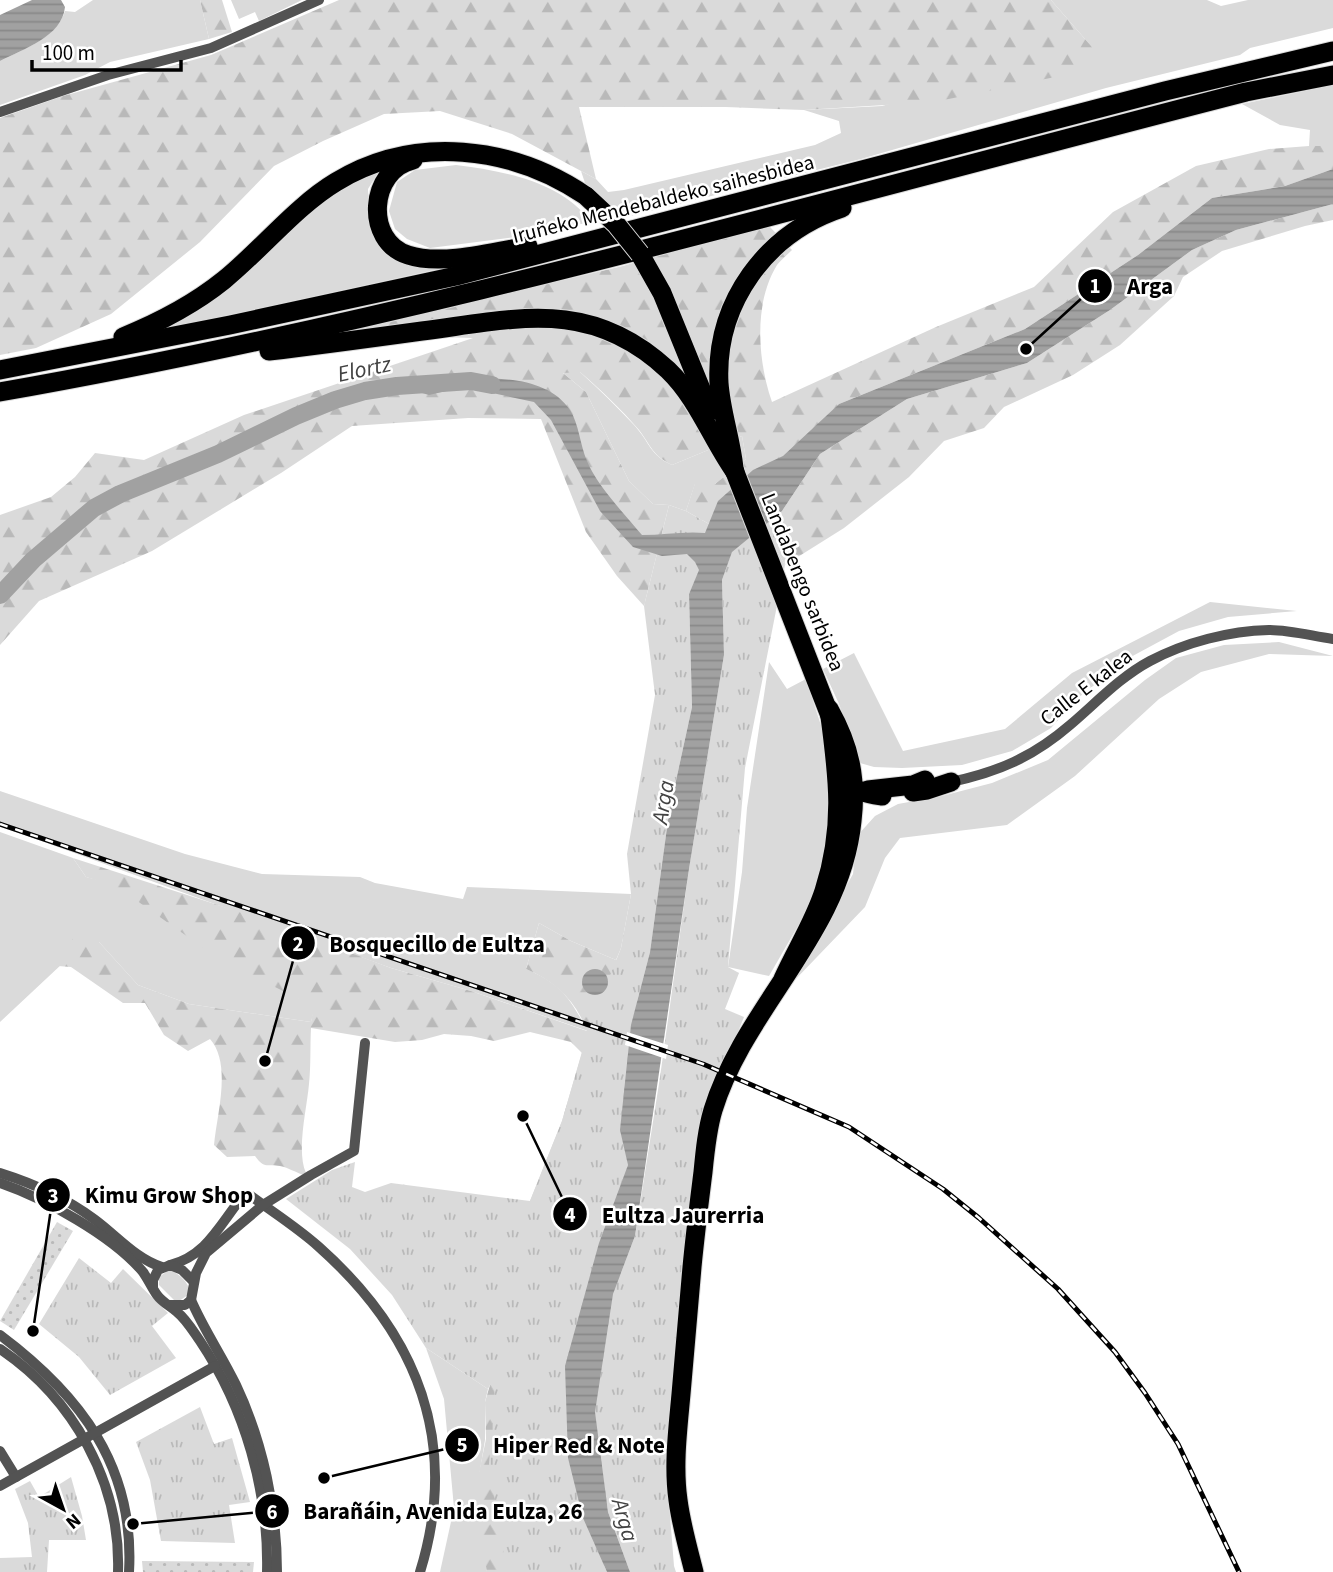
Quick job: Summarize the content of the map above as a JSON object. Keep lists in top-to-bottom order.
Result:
{
  "streets": {
    "highway": ["Iruñeko Mendebaldeko saihesbidea", "Landabengo sarbidea"],
    "street": ["Calle E kalea"]
  },
  "water": ["Elortz", "Arga"],
  "places": [
    "Arga",
    "Bosquecillo de Eultza",
    "Eultza Jaurerria",
    "Kimu Grow Shop",
    "Hiper Red & Note",
    "Barañáin, Avenida Eulza, 26"
  ],
  "scale_bar": "100 m",
  "north": "bottom right"
}
